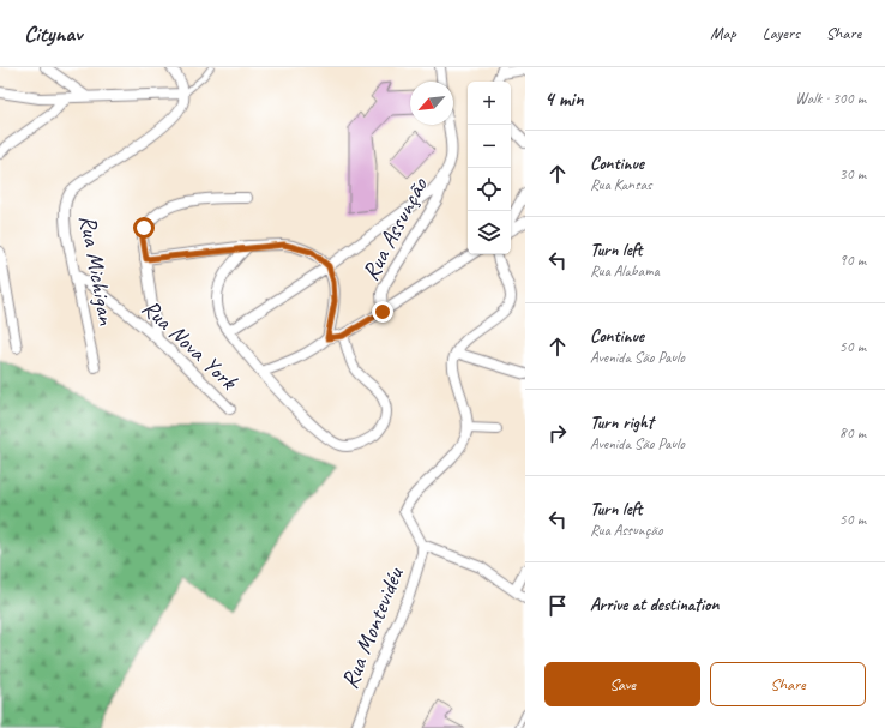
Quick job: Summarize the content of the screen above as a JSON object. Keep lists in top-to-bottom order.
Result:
{
  "streets": {
    "street": [
      "Rua Assunção",
      "Rua Michigan",
      "Rua Nova York",
      "Rua Montevidéu"
    ]
  },
  "crossings": [
    ["Rua Michigan", "Rua Nova York"]
  ],
  "north": "bottom left",
  "page": {
    "header": "Citynav",
    "nav": ["Map", "Layers", "Share"],
    "heading": ["4 min", "Walk · 300 m"],
    "map_buttons": ["+", "−"],
    "list": [
      ["Continue", "Rua Kansas", "30 m"],
      ["Turn left", "Rua Alabama", "90 m"],
      ["Continue", "Avenida São Paulo", "50 m"],
      ["Turn right", "Avenida São Paulo", "80 m"],
      ["Turn left", "Rua Assunção", "50 m"],
      "Arrive at destination"
    ],
    "buttons": ["Save", "Share"]
  }
}
